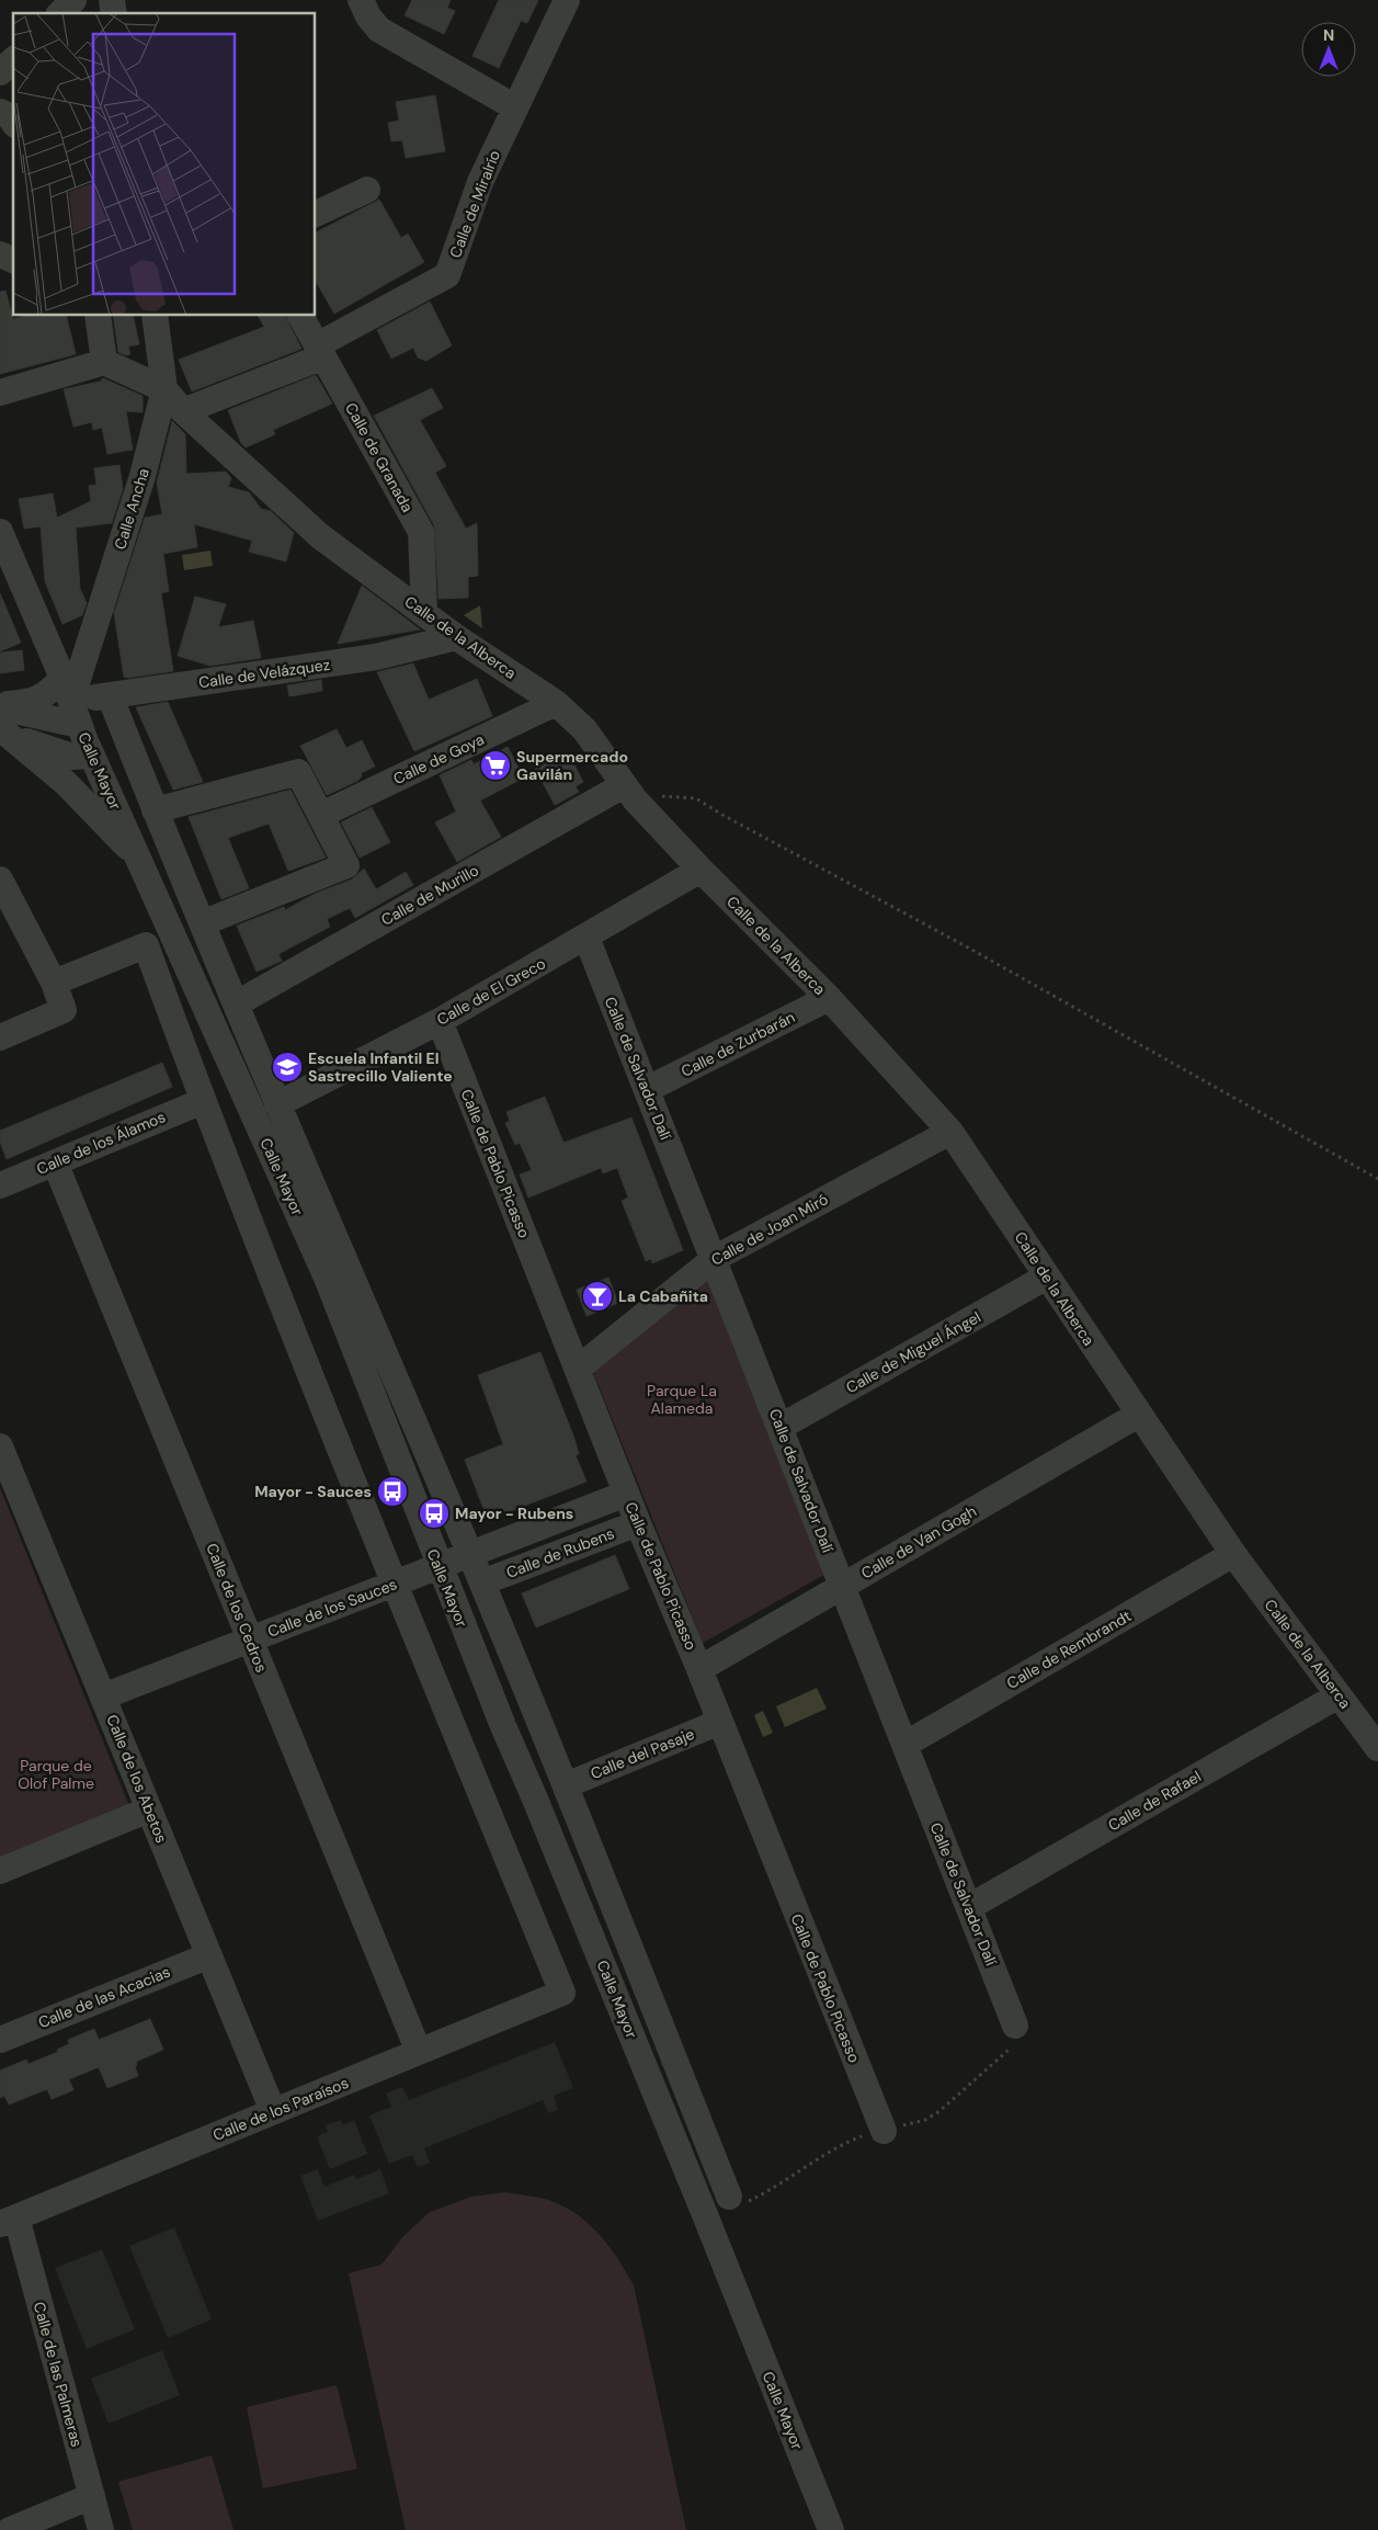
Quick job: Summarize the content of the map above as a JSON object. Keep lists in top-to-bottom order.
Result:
{
  "streets": {
    "street": [
      "Calle de Miralrío",
      "Calle de Granada",
      "Calle Ancha",
      "Calle de la Alberca",
      "Calle de Velázquez",
      "Calle de Goya",
      "Calle Mayor",
      "Calle de Murillo",
      "Calle de El Greco",
      "Calle de Zurbarán",
      "Calle de Salvador Dalí",
      "Calle de los Álamos",
      "Calle de Pablo Picasso",
      "Calle de Joan Miró",
      "Calle de Miguel Ángel",
      "Calle de Van Gogh",
      "Calle de Rubens",
      "Calle de los Cedros",
      "Calle de los Sauces",
      "Calle de Rembrandt",
      "Calle del Pasaje",
      "Calle de los Abetos",
      "Calle de Rafael",
      "Calle de las Acacias",
      "Calle de los Paraísos",
      "Calle de las Palmeras"
    ]
  },
  "crossings": [
    ["Calle de Miralrío", "Calle de Granada"],
    ["Calle de Miralrío", "Calle de la Alberca"],
    ["Calle de Granada", "Calle de la Alberca"],
    ["Calle Ancha", "Calle de la Alberca"],
    ["Calle Ancha", "Calle de Velázquez"],
    ["Calle Ancha", "Calle Mayor"],
    ["Calle de la Alberca", "Calle de Velázquez"],
    ["Calle de la Alberca", "Calle de Goya"],
    ["Calle de la Alberca", "Calle de Murillo"],
    ["Calle de la Alberca", "Calle de El Greco"],
    ["Calle de la Alberca", "Calle de Zurbarán"],
    ["Calle de la Alberca", "Calle de Joan Miró"],
    ["Calle de la Alberca", "Calle de Miguel Ángel"],
    ["Calle de la Alberca", "Calle de Van Gogh"],
    ["Calle de la Alberca", "Calle de Rembrandt"],
    ["Calle de la Alberca", "Calle de Rafael"],
    ["Calle de Velázquez", "Calle Mayor"],
    ["Calle Mayor", "Calle de Murillo"],
    ["Calle Mayor", "Calle de El Greco"],
    ["Calle Mayor", "Calle de Rubens"],
    ["Calle Mayor", "Calle de los Sauces"],
    ["Calle Mayor", "Calle del Pasaje"],
    ["Calle de El Greco", "Calle de Salvador Dalí"],
    ["Calle de El Greco", "Calle de Pablo Picasso"],
    ["Calle de Zurbarán", "Calle de Salvador Dalí"],
    ["Calle de Salvador Dalí", "Calle de Joan Miró"],
    ["Calle de Salvador Dalí", "Calle de Miguel Ángel"],
    ["Calle de Salvador Dalí", "Calle de Van Gogh"],
    ["Calle de Salvador Dalí", "Calle de Rembrandt"],
    ["Calle de Salvador Dalí", "Calle de Rafael"],
    ["Calle de los Álamos", "Calle de los Cedros"],
    ["Calle de Pablo Picasso", "Calle de Joan Miró"],
    ["Calle de Pablo Picasso", "Calle de Van Gogh"],
    ["Calle de Pablo Picasso", "Calle de Rubens"],
    ["Calle de Pablo Picasso", "Calle del Pasaje"],
    ["Calle de Rubens", "Calle de los Sauces"],
    ["Calle de los Cedros", "Calle de los Sauces"],
    ["Calle de los Cedros", "Calle de los Paraísos"],
    ["Calle de los Sauces", "Calle de los Abetos"],
    ["Calle de los Sauces", "Calle de los Paraísos"],
    ["Calle de los Abetos", "Calle de las Acacias"],
    ["Calle de los Abetos", "Calle de los Paraísos"],
    ["Calle de los Paraísos", "Calle de las Palmeras"]
  ],
  "parks": ["Parque La Alameda", "Parque de Olof Palme"],
  "places": {
    "supermarket": ["Supermercado Gavilán"],
    "school or university": ["Escuela Infantil El Sastrecillo Valiente"],
    "bar": ["La Cabañita"],
    "bus stop": ["Mayor - Sauces", "Mayor - Rubens"]
  },
  "north": "top"
}
